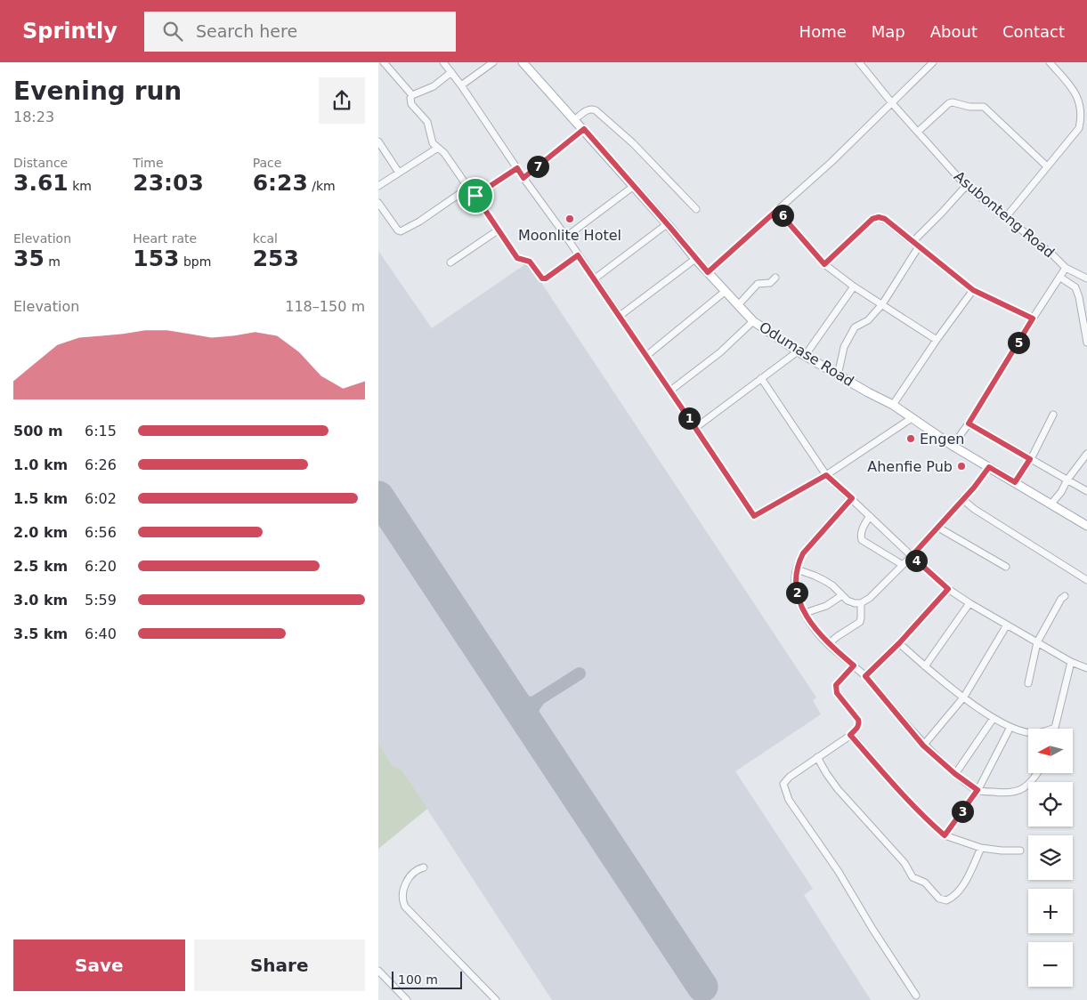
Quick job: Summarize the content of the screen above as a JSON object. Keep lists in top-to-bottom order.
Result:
{
  "streets": {
    "main road": ["Odumase Road"],
    "street": ["Asubonteng Road"]
  },
  "places": ["Moonlite Hotel", "Engen", "Ahenfie Pub"],
  "scale_bar": "100 m",
  "north": "left",
  "page": {
    "header": "Sprintly",
    "search": "Search here",
    "nav": [
      "Home",
      "Map",
      "About",
      "Contact"
    ],
    "heading": ["Evening run", "18:23"],
    "stats": [
      ["Distance", "3.61 km"],
      ["Time", "23:03"],
      ["Pace", "6:23 /km"],
      ["Elevation", "35 m"],
      ["Heart rate", "153 bpm"],
      ["kcal", "253"]
    ],
    "pins": [
      "7",
      "6",
      "5",
      "1",
      "4",
      "2",
      "3"
    ],
    "chart": ["Elevation", "118–150 m"],
    "list": [
      {
        "name": "500 m",
        "note": "6:15"
      },
      {
        "name": "1.0 km",
        "note": "6:26"
      },
      {
        "name": "1.5 km",
        "note": "6:02"
      },
      {
        "name": "2.0 km",
        "note": "6:56"
      },
      {
        "name": "2.5 km",
        "note": "6:20"
      },
      {
        "name": "3.0 km",
        "note": "5:59"
      },
      {
        "name": "3.5 km",
        "note": "6:40"
      }
    ],
    "map_buttons": ["+", "−"],
    "buttons": ["Save", "Share"],
    "scale": "100 m"
  }
}
